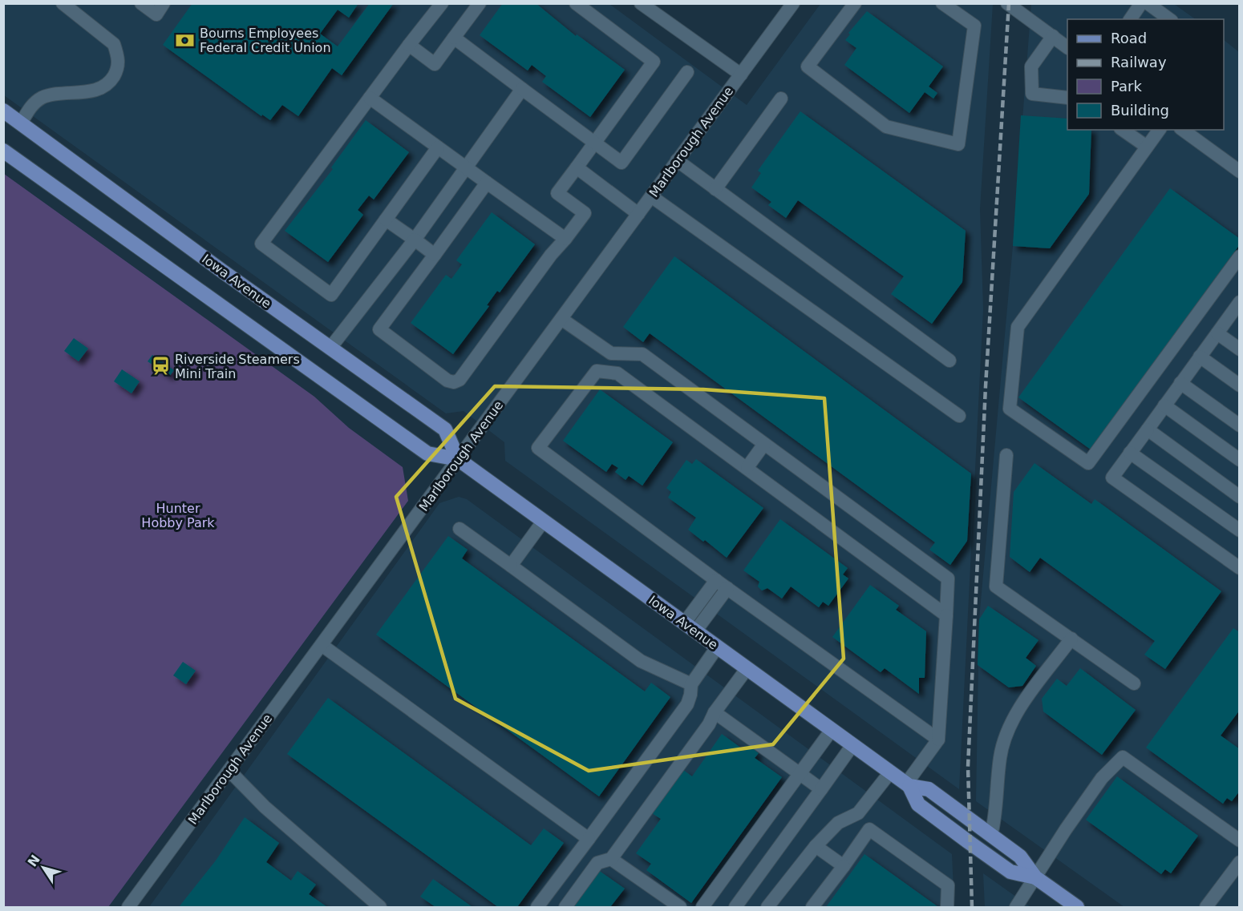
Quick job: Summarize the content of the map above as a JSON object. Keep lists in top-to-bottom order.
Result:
{
  "streets": {
    "main road": ["Iowa Avenue"],
    "street": ["Marlborough Avenue"]
  },
  "crossings": [
    ["Marlborough Avenue", "Iowa Avenue"]
  ],
  "parks": ["Hunter Hobby Park"],
  "places": {
    "bank": ["Bourns Employees Federal Credit Union"],
    "station": ["Riverside Steamers Mini Train"]
  },
  "legend": [
    "Road",
    "Railway",
    "Park",
    "Building"
  ],
  "north": "top left"
}
